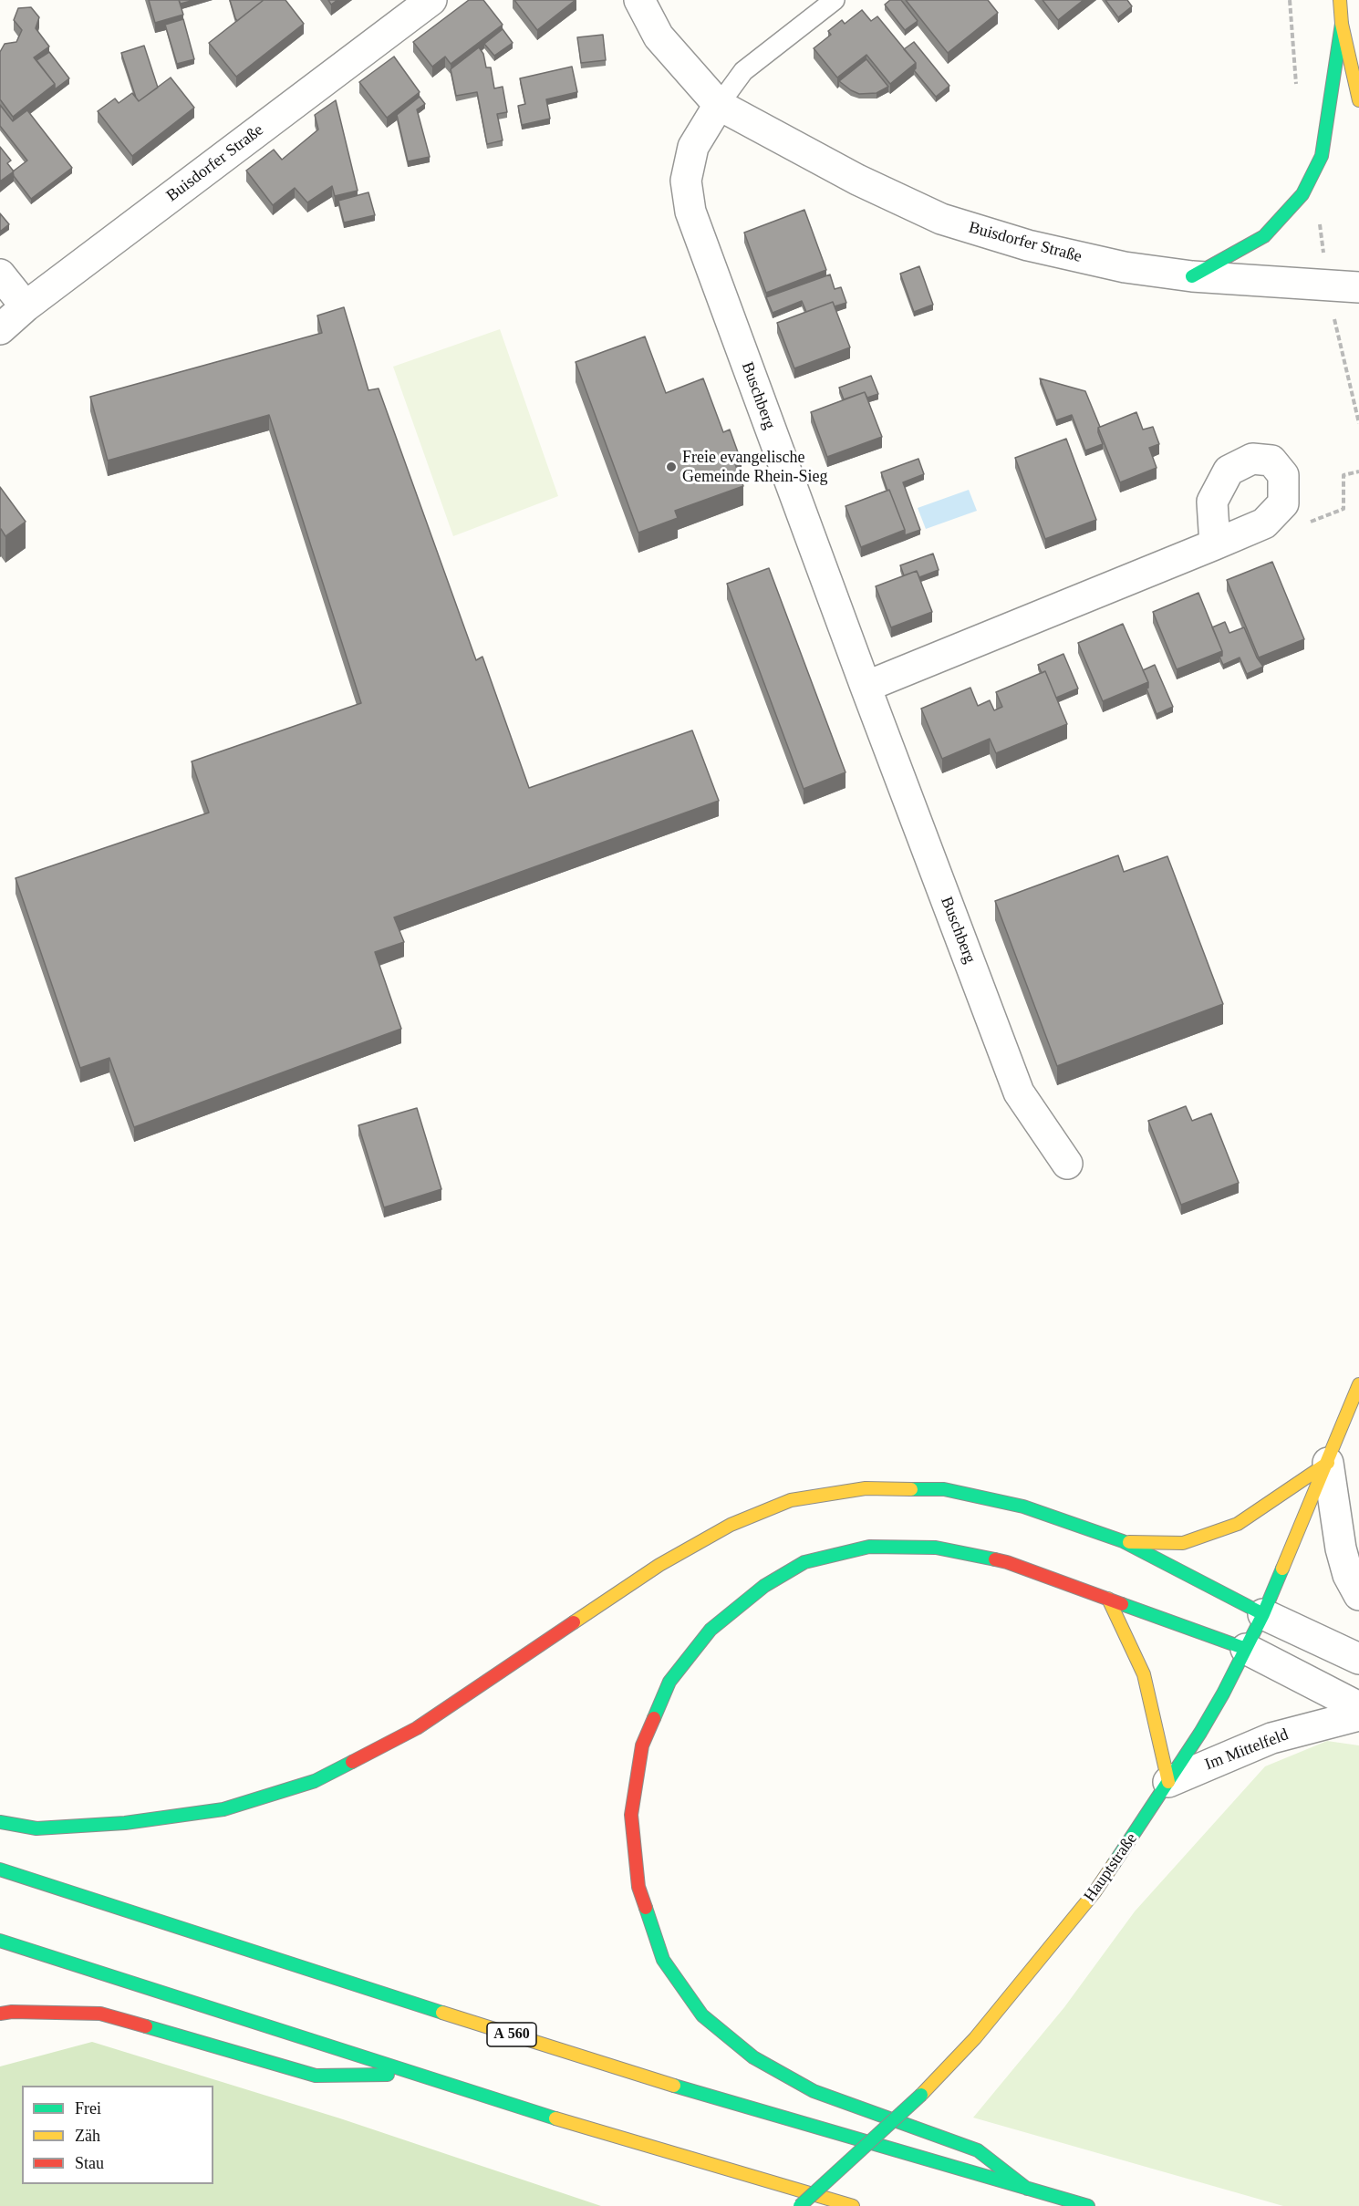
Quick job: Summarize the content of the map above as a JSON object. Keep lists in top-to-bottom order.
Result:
{
  "streets": {
    "main road": ["Hauptstraße", "A 560"],
    "street": ["Buisdorfer Straße", "Buschberg", "Im Mittelfeld"]
  },
  "crossings": [
    ["Buisdorfer Straße", "Buschberg"],
    ["Im Mittelfeld", "Hauptstraße"]
  ],
  "places": ["Freie evangelische Gemeinde Rhein-Sieg"],
  "legend": ["Frei", "Zäh", "Stau"]
}
